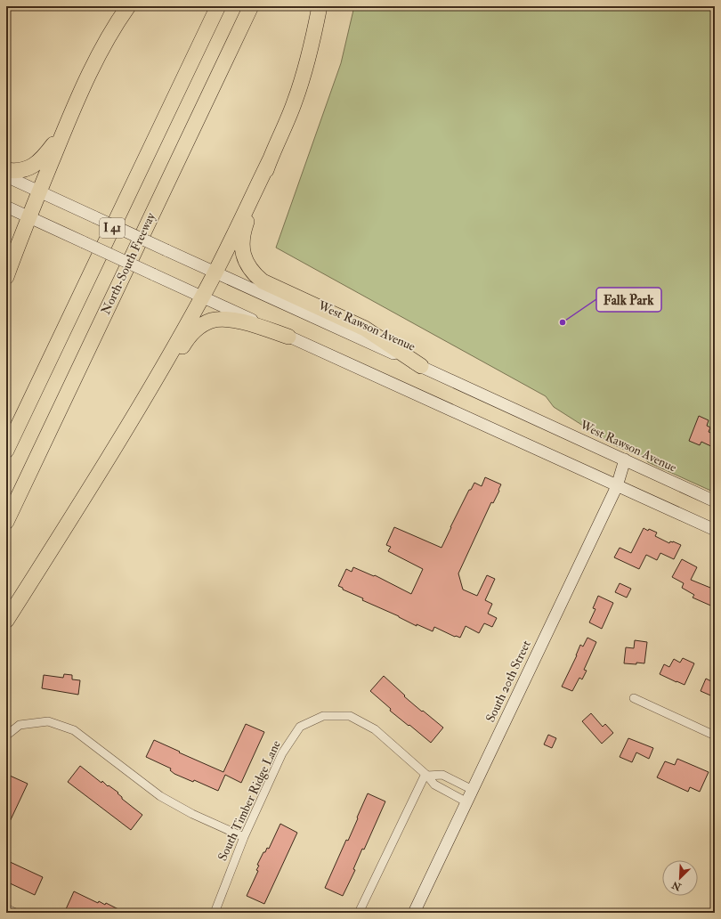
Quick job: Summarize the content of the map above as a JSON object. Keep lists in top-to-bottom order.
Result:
{
  "streets": {
    "highway": ["I 41", "North-South Freeway"],
    "main road": ["West Rawson Avenue", "South 20th Street"],
    "street": ["South Timber Ridge Lane"]
  },
  "crossings": [
    ["West Rawson Avenue", "South 20th Street"]
  ],
  "places": ["Falk Park"],
  "north": "bottom left"
}
